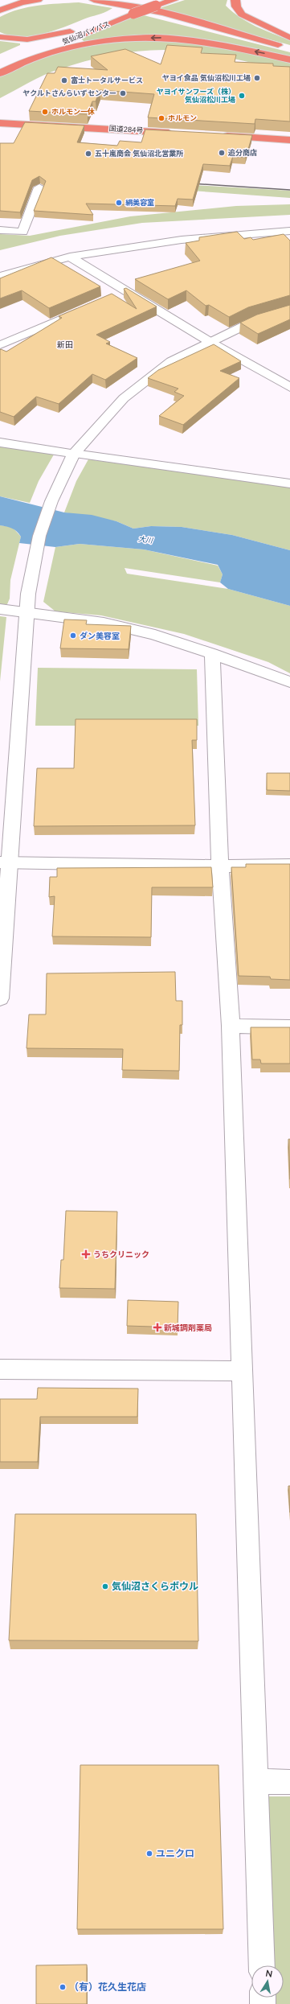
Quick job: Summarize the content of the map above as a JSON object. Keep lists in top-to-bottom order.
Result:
{
  "streets": {
    "highway": ["気仙沼バイパス", "国道284号"]
  },
  "districts": ["新田"],
  "water": ["大川"],
  "places": {
    "other": [
      "ヤヨイ食品 気仙沼松川工場",
      "富士トータルサービス",
      "ヤクルトさんらいずセンター",
      "ヤヨイサンフーズ（株） 気仙沼松川工場",
      "ホルモン一休",
      "ホルモン",
      "追分商店",
      "五十嵐商会 気仙沼北営業所",
      "絹美容室",
      "ダン美容室",
      "気仙沼さくらボウル",
      "ユニクロ",
      "（有）花久生花店"
    ],
    "health": ["うちクリニック", "新城調剤薬局"]
  },
  "north": "top"
}
